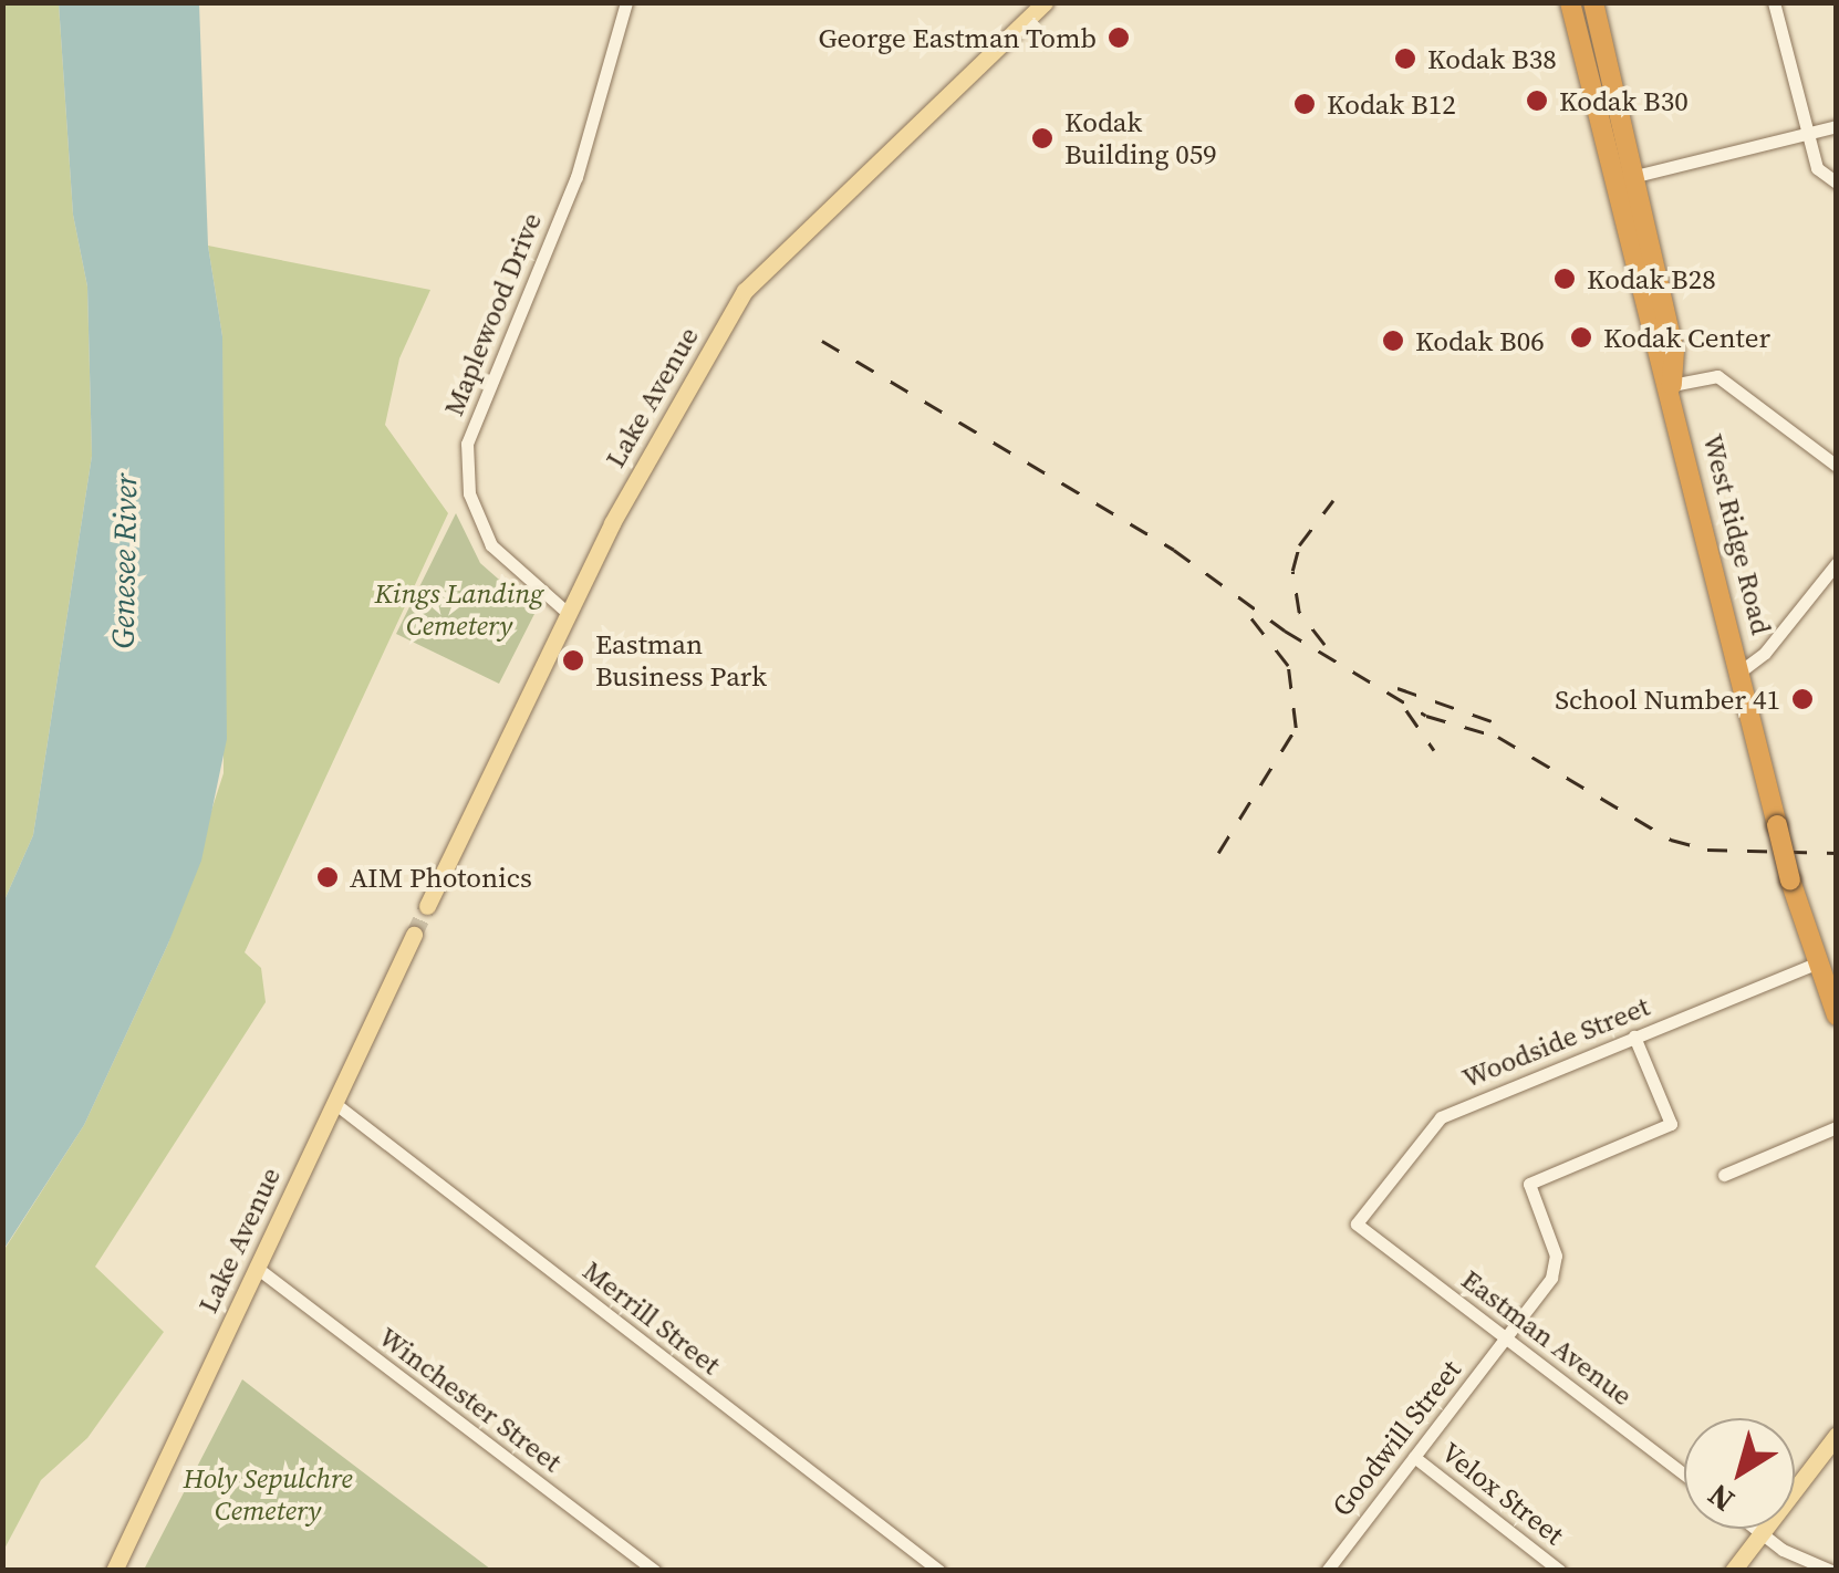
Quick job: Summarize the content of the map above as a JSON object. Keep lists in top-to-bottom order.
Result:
{
  "streets": {
    "highway": ["West Ridge Road"],
    "main road": ["Lake Avenue"],
    "street": [
      "Maplewood Drive",
      "Woodside Street",
      "Merrill Street",
      "Eastman Avenue",
      "Winchester Street",
      "Goodwill Street",
      "Velox Street"
    ]
  },
  "crossings": [
    ["Maplewood Drive", "Lake Avenue"],
    ["Lake Avenue", "Merrill Street"],
    ["Lake Avenue", "Winchester Street"],
    ["West Ridge Road", "Woodside Street"],
    ["Woodside Street", "Eastman Avenue"],
    ["Woodside Street", "Goodwill Street"],
    ["Eastman Avenue", "Goodwill Street"],
    ["Goodwill Street", "Velox Street"]
  ],
  "water": ["Genesee River"],
  "parks": ["Kings Landing Cemetery", "Holy Sepulchre Cemetery"],
  "places": [
    "George Eastman Tomb",
    "Kodak B38",
    "Kodak B30",
    "Kodak B12",
    "Kodak Building 059",
    "Kodak B28",
    "Kodak Center",
    "Kodak B06",
    "Eastman Business Park",
    "School Number 41",
    "AIM Photonics"
  ],
  "north": "bottom left"
}
